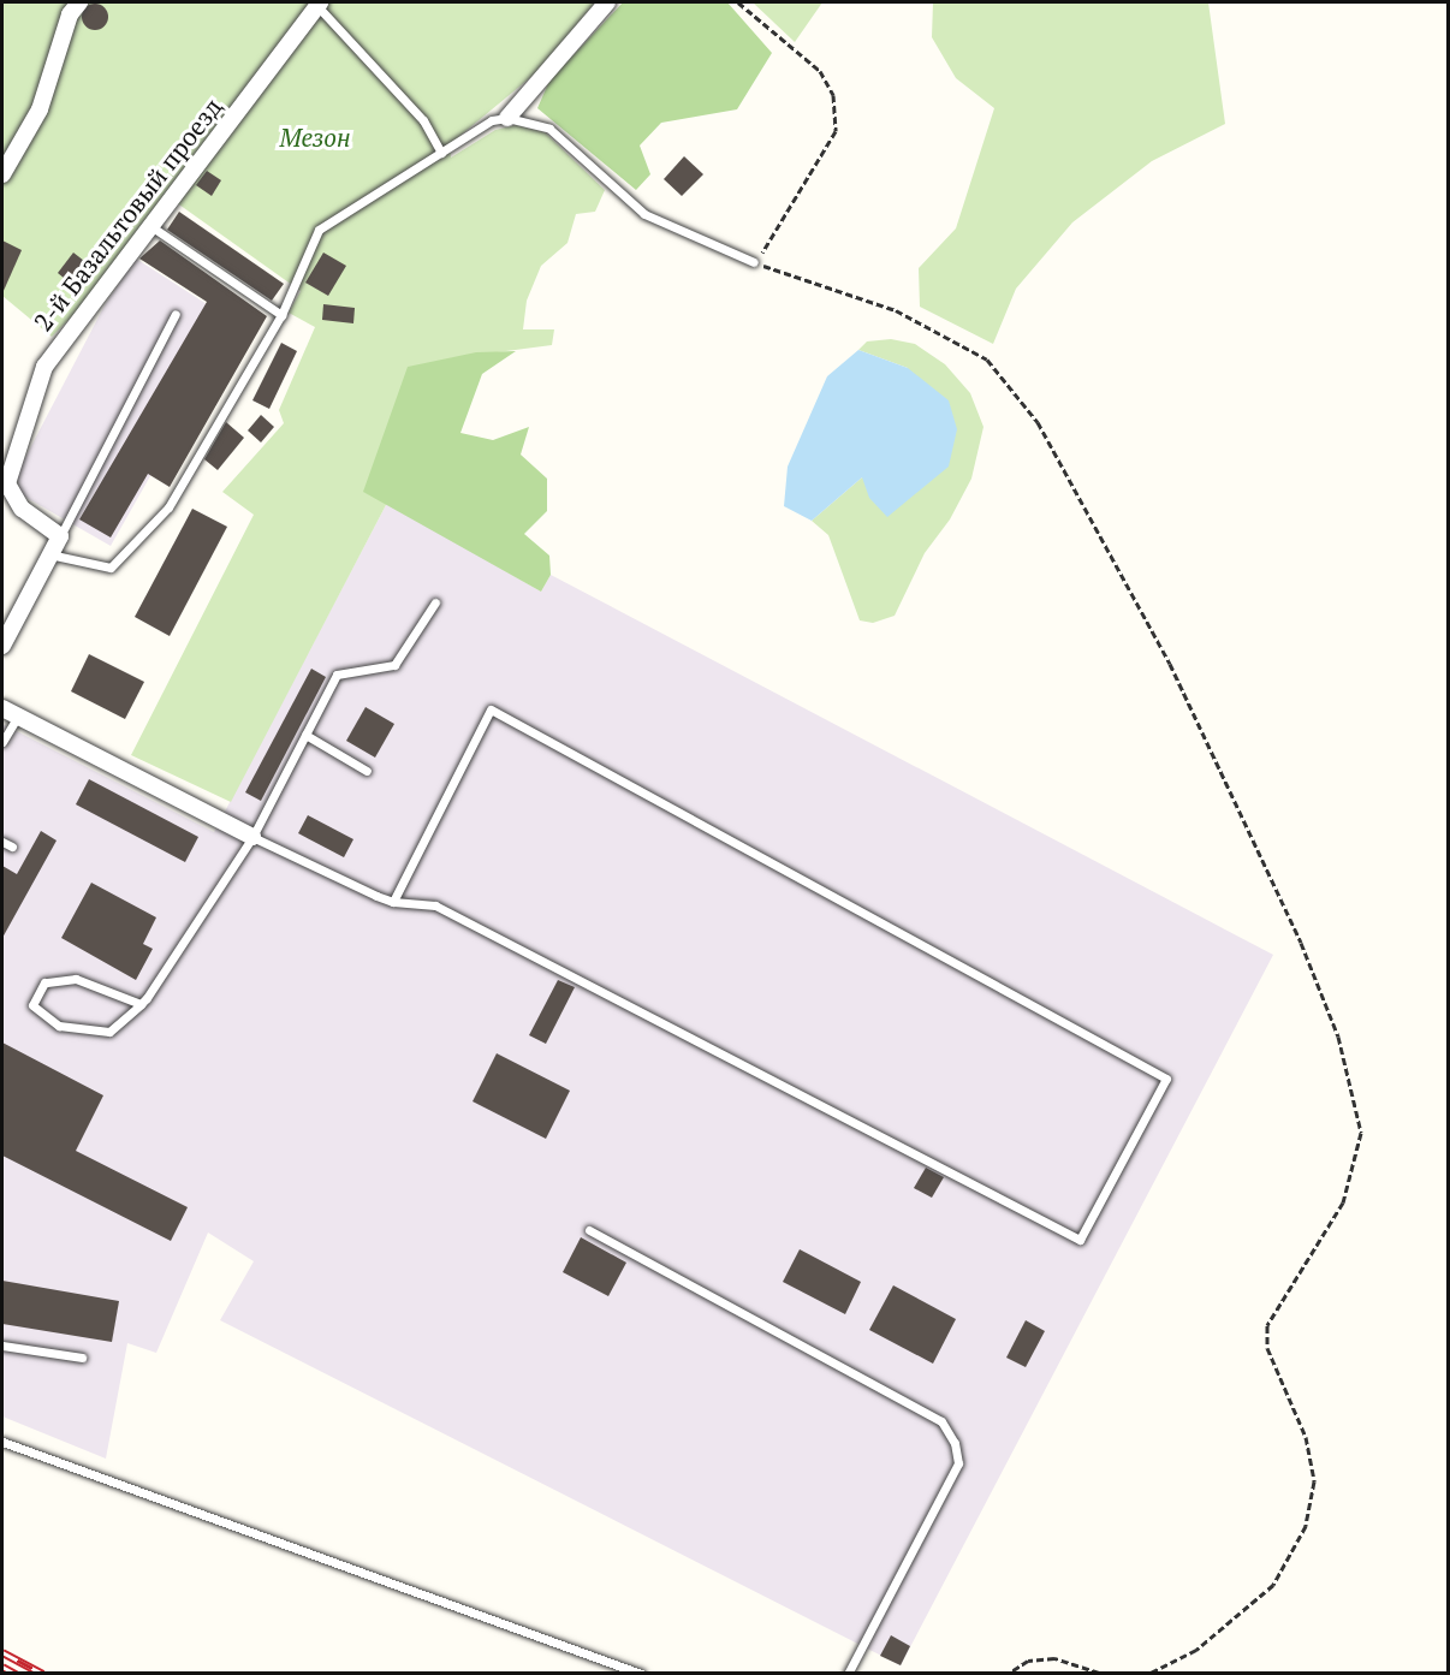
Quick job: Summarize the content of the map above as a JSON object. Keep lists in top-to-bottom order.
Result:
{
  "streets": {
    "street": ["2-й Базальтовый проезд"]
  },
  "parks": ["Мезон"]
}
